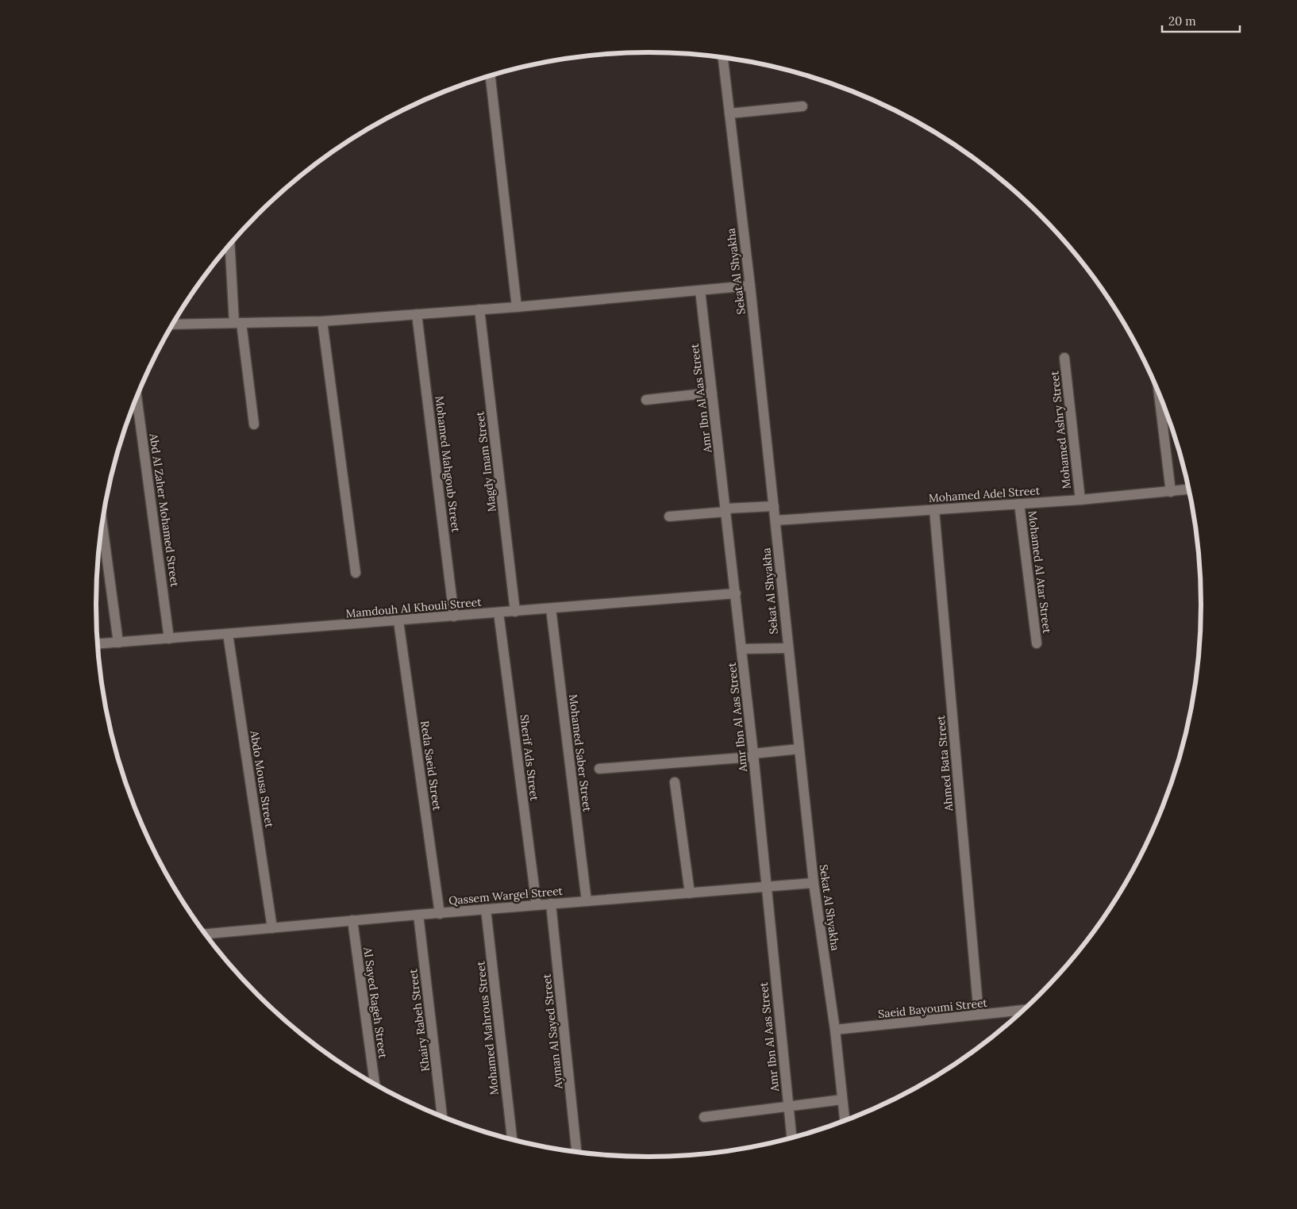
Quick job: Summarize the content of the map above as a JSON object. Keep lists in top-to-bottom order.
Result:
{
  "streets": {
    "street": [
      "Sekat Al Shyakha",
      "Amr Ibn Al Aas Street",
      "Mohamed Ashry Street",
      "Magdy Imam Street",
      "Mohamed Mahgoub Street",
      "Mohamed Adel Street",
      "Abd Al Zaher Mohamed Street",
      "Mohamed Al Atar Street",
      "Mamdouh Al Khouli Street",
      "Mohamed Saber Street",
      "Sherif Ads Street",
      "Ahmed Bata Street",
      "Reda Saeid Street",
      "Abdo Mousa Street",
      "Qassem Wargel Street",
      "Al Sayed Rageh Street",
      "Saeid Bayoumi Street",
      "Khairy Rabeh Street",
      "Mohamed Mahrous Street",
      "Ayman Al Sayed Street"
    ]
  },
  "crossings": [
    ["Sekat Al Shyakha", "Mohamed Adel Street"],
    ["Sekat Al Shyakha", "Qassem Wargel Street"],
    ["Sekat Al Shyakha", "Saeid Bayoumi Street"],
    ["Amr Ibn Al Aas Street", "Mamdouh Al Khouli Street"],
    ["Amr Ibn Al Aas Street", "Qassem Wargel Street"],
    ["Mohamed Ashry Street", "Mohamed Adel Street"],
    ["Magdy Imam Street", "Mamdouh Al Khouli Street"],
    ["Mohamed Mahgoub Street", "Mamdouh Al Khouli Street"],
    ["Mohamed Adel Street", "Mohamed Al Atar Street"],
    ["Mohamed Adel Street", "Ahmed Bata Street"],
    ["Abd Al Zaher Mohamed Street", "Mamdouh Al Khouli Street"],
    ["Mamdouh Al Khouli Street", "Mohamed Saber Street"],
    ["Mamdouh Al Khouli Street", "Sherif Ads Street"],
    ["Mamdouh Al Khouli Street", "Reda Saeid Street"],
    ["Mamdouh Al Khouli Street", "Abdo Mousa Street"],
    ["Mohamed Saber Street", "Qassem Wargel Street"],
    ["Sherif Ads Street", "Qassem Wargel Street"],
    ["Ahmed Bata Street", "Saeid Bayoumi Street"],
    ["Reda Saeid Street", "Qassem Wargel Street"],
    ["Abdo Mousa Street", "Qassem Wargel Street"],
    ["Qassem Wargel Street", "Al Sayed Rageh Street"],
    ["Qassem Wargel Street", "Khairy Rabeh Street"],
    ["Qassem Wargel Street", "Mohamed Mahrous Street"],
    ["Qassem Wargel Street", "Ayman Al Sayed Street"]
  ],
  "scale_bar": "20 m"
}
